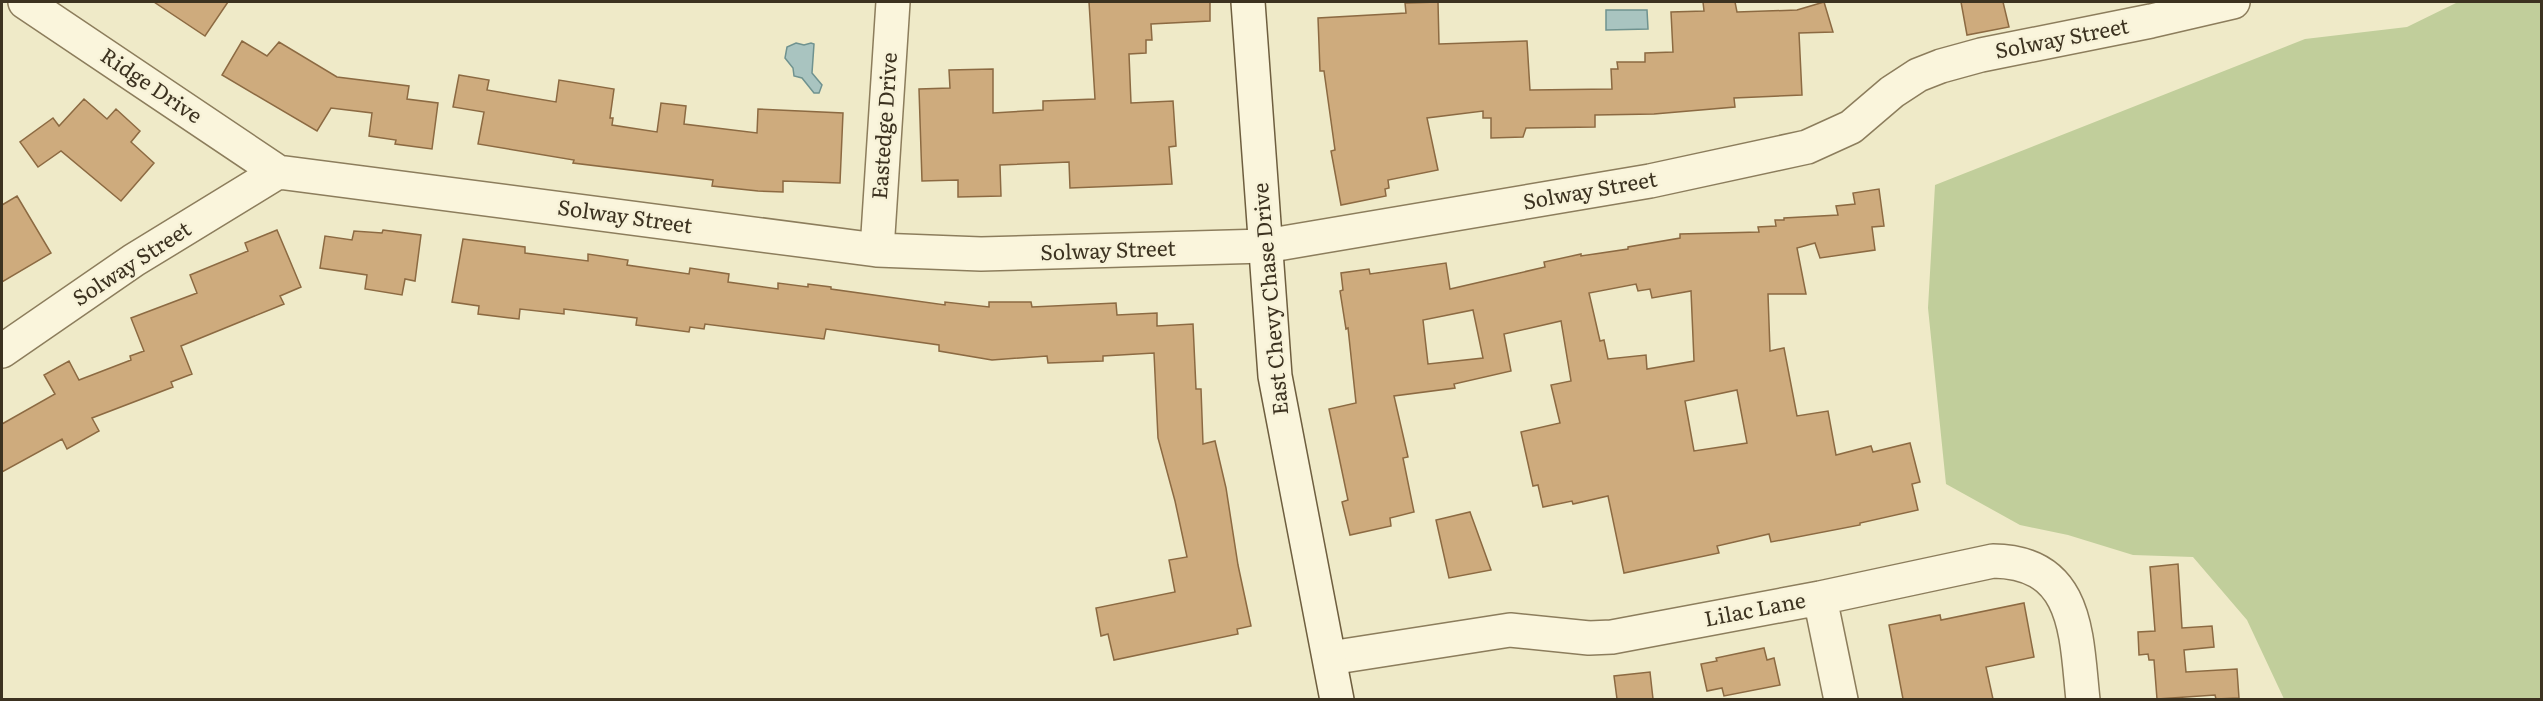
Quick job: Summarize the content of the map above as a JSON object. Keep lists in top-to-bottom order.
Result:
{
  "streets": {
    "street": [
      "Solway Street",
      "Ridge Drive",
      "Eastedge Drive",
      "East Chevy Chase Drive",
      "Lilac Lane"
    ]
  },
  "crossings": [
    ["Solway Street", "Ridge Drive"],
    ["Solway Street", "Eastedge Drive"],
    ["Solway Street", "East Chevy Chase Drive"],
    ["East Chevy Chase Drive", "Lilac Lane"]
  ]
}
